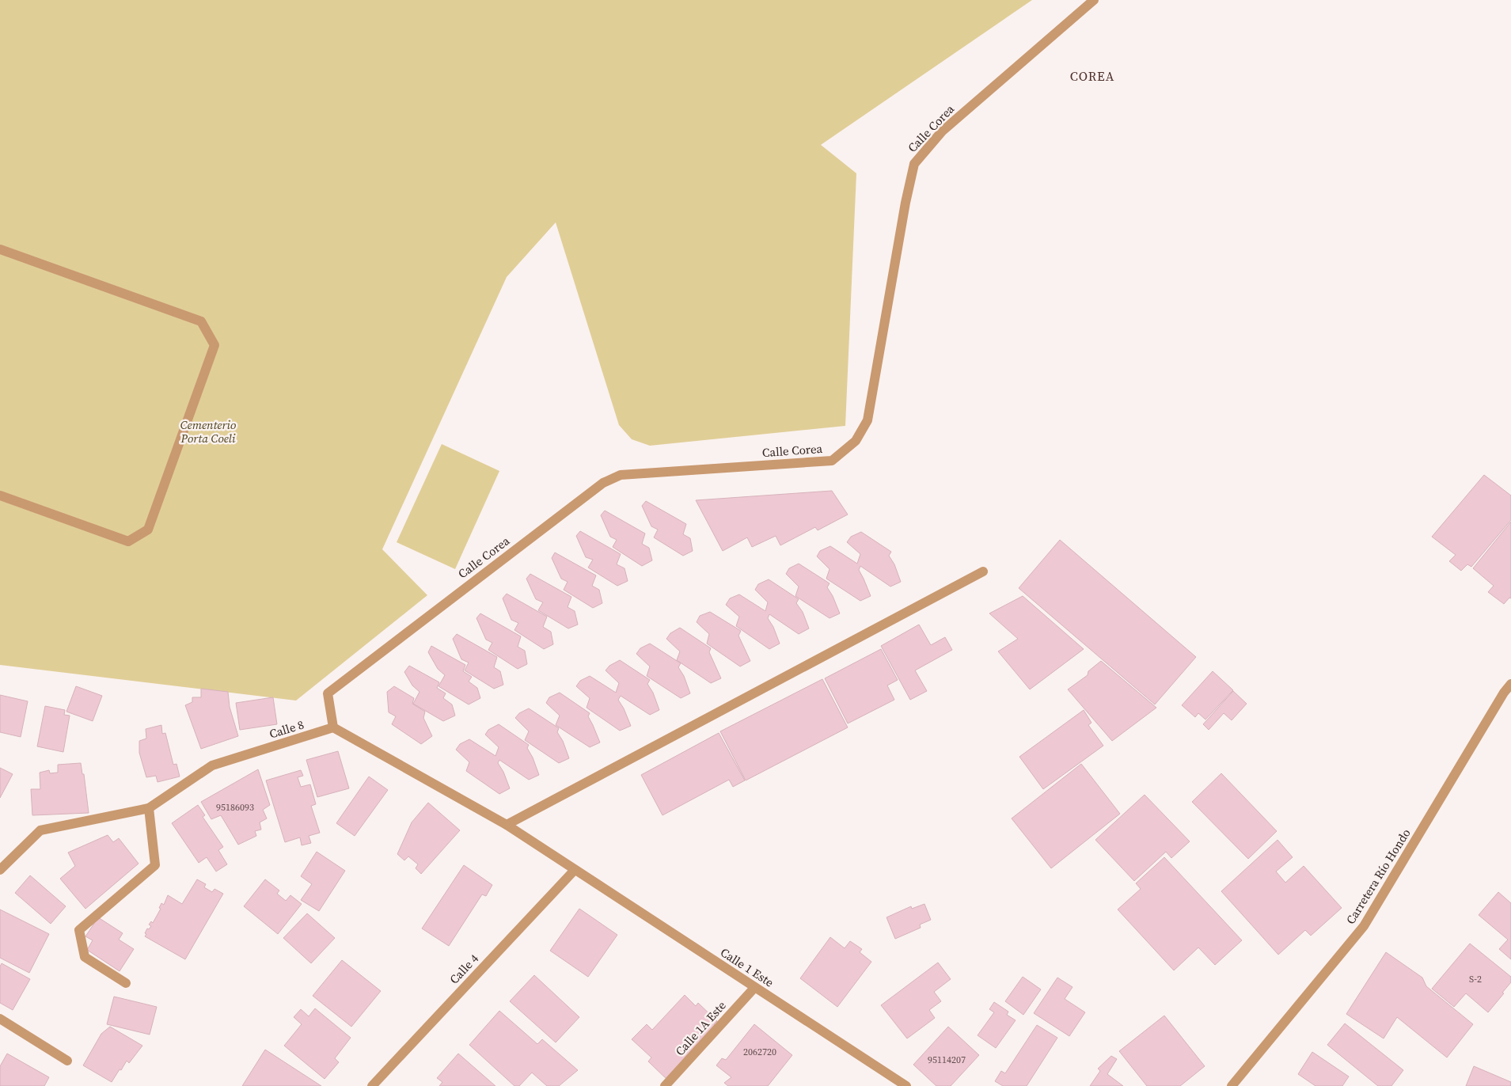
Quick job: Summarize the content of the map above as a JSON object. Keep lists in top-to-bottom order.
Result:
{
  "streets": {
    "street": [
      "Calle Corea",
      "Calle 8",
      "Carretera Río Hondo",
      "Calle 1 Este",
      "Calle 4",
      "Calle 1A Este"
    ]
  },
  "crossings": [
    ["Calle Corea", "Calle 8"],
    ["Calle 1 Este", "Calle 4"],
    ["Calle 1 Este", "Calle 1A Este"]
  ],
  "districts": ["COREA"],
  "parks": ["Cementerio Porta Coeli"],
  "house_numbers": [
    "95186093",
    "S-2",
    "2062720",
    "95114207"
  ]
}
